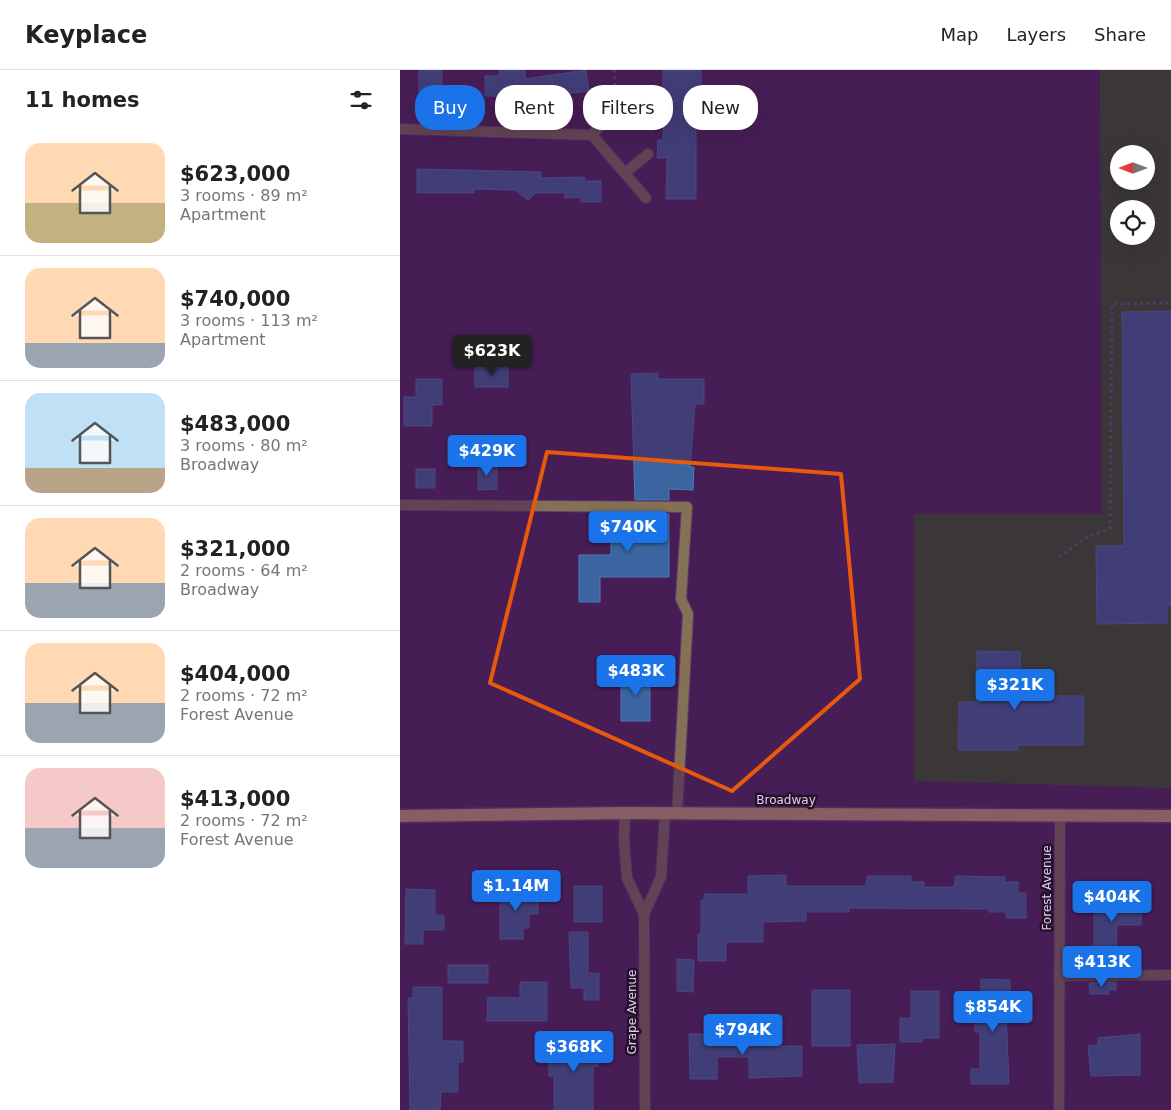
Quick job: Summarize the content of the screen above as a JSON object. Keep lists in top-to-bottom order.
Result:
{
  "streets": {
    "main road": ["Broadway"],
    "street": ["Forest Avenue", "Grape Avenue"]
  },
  "crossings": [
    ["Broadway", "Forest Avenue"],
    ["Broadway", "Grape Avenue"]
  ],
  "north": "left",
  "page": {
    "header": "Keyplace",
    "nav": ["Map", "Layers", "Share"],
    "heading": "11 homes",
    "chip": [
      "Buy",
      "Rent",
      "Filters",
      "New"
    ],
    "list": [
      {
        "name": "$623,000",
        "note": "3 rooms · 89 m² · Apartment"
      },
      {
        "name": "$740,000",
        "note": "3 rooms · 113 m² · Apartment"
      },
      {
        "name": "$483,000",
        "note": "3 rooms · 80 m² · Broadway"
      },
      {
        "name": "$321,000",
        "note": "2 rooms · 64 m² · Broadway"
      },
      {
        "name": "$404,000",
        "note": "2 rooms · 72 m² · Forest Avenue"
      },
      {
        "name": "$413,000",
        "note": "2 rooms · 72 m² · Forest Avenue"
      }
    ],
    "price": [
      "$623K",
      "$429K",
      "$740K",
      "$483K",
      "$321K",
      "$1.14M",
      "$404K",
      "$413K",
      "$854K",
      "$794K",
      "$368K"
    ]
  }
}
